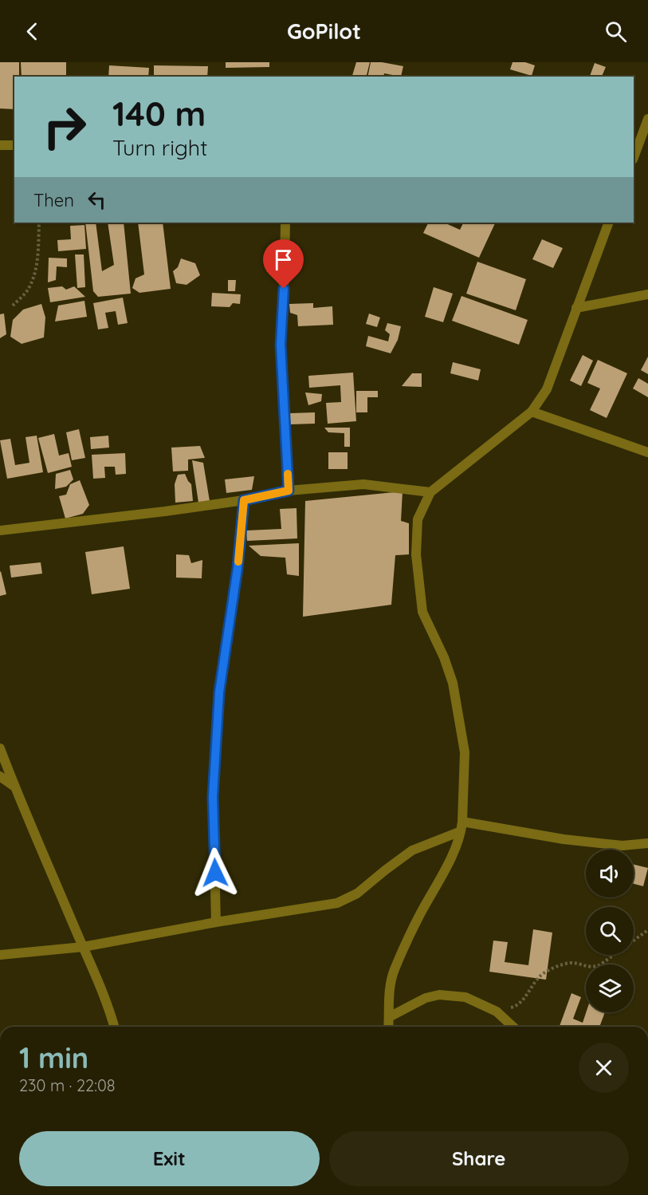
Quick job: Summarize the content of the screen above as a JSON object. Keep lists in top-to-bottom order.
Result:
{
  "page": {
    "header": "GoPilot",
    "turn": ["140 m", "Turn right"],
    "then": "Then",
    "heading": ["1 min", "230 m · 22:08"],
    "buttons": ["Exit", "Share"]
  }
}
